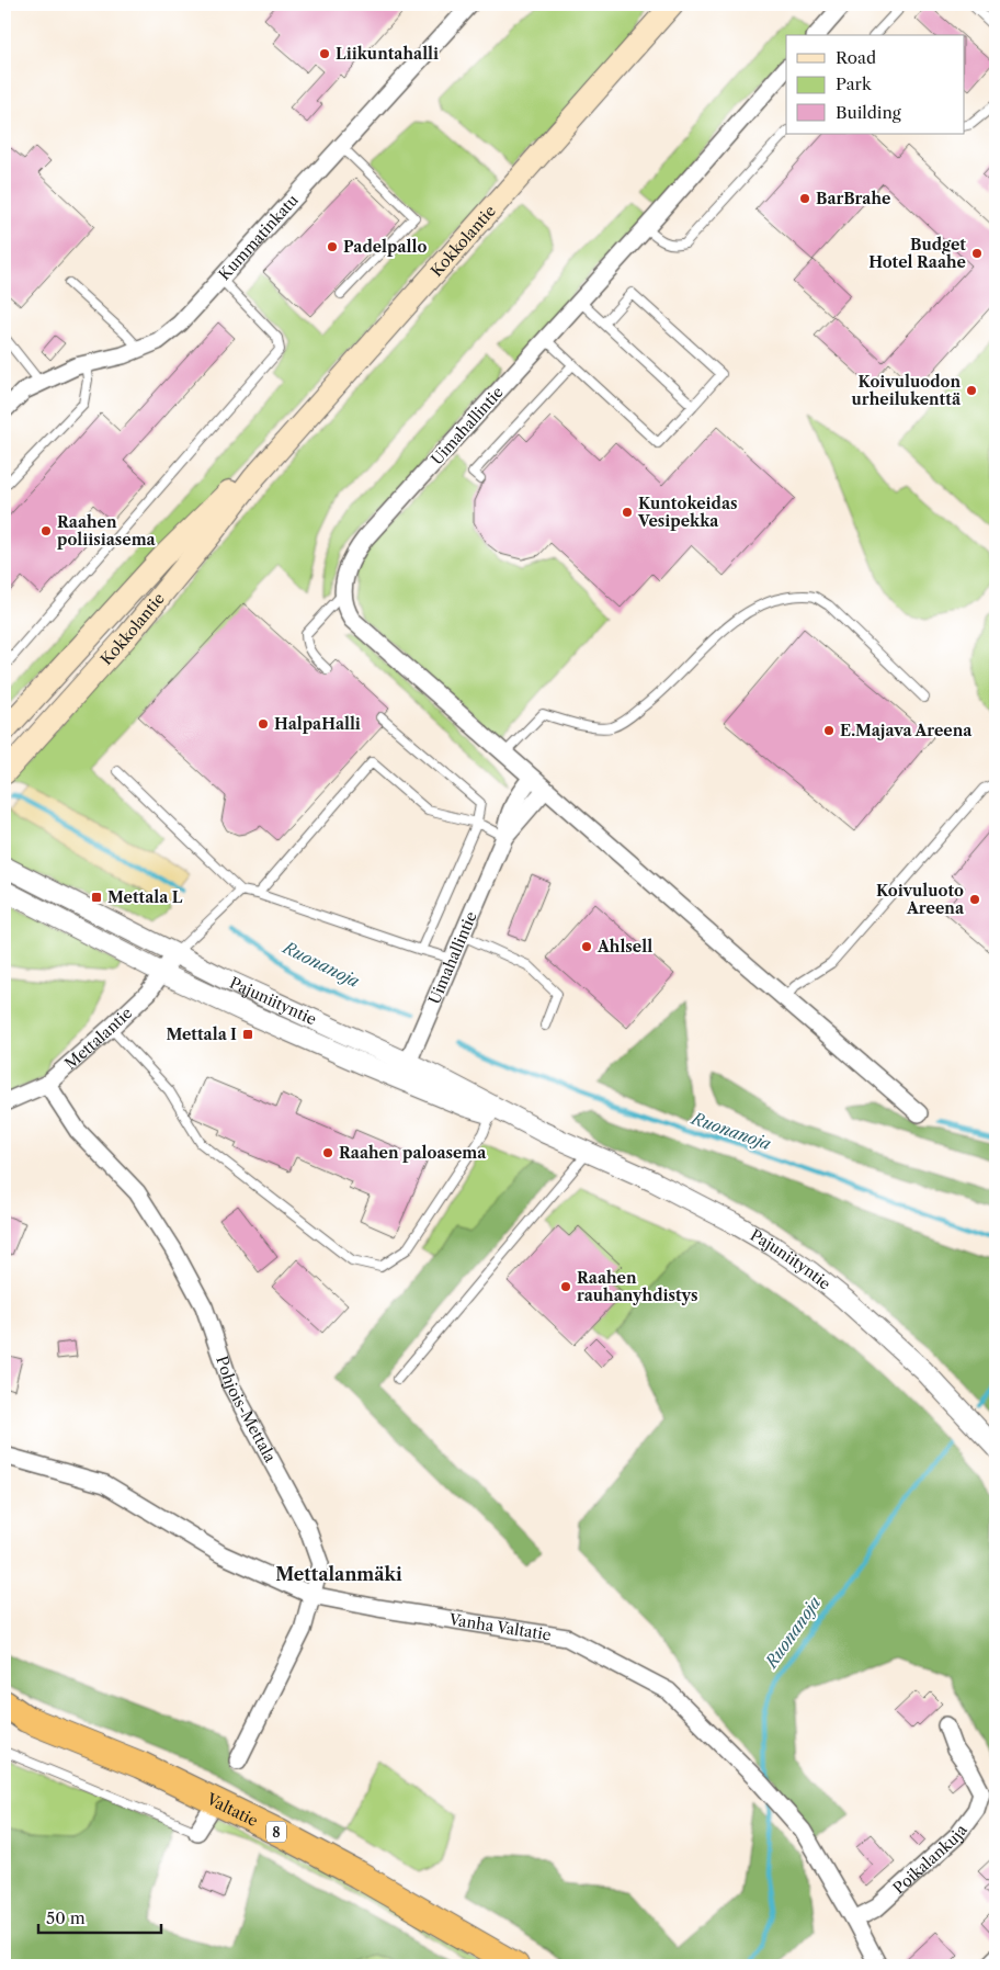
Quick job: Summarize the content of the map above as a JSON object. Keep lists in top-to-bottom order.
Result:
{
  "streets": {
    "highway": ["Valtatie", "8"],
    "main road": ["Kokkolantie"],
    "street": [
      "Kummatinkatu",
      "Uimahallintie",
      "Pajuniityntie",
      "Mettalantie",
      "Pohjois-Mettala",
      "Vanha Valtatie",
      "Poikalankuja"
    ]
  },
  "crossings": [
    ["Uimahallintie", "Pajuniityntie"],
    ["Pajuniityntie", "Mettalantie"],
    ["Mettalantie", "Pohjois-Mettala"],
    ["Pohjois-Mettala", "Vanha Valtatie"],
    ["Vanha Valtatie", "Poikalankuja"]
  ],
  "districts": ["Mettalanmäki"],
  "water": ["Ruonanoja"],
  "places": {
    "other": [
      "Liikuntahalli",
      "BarBrahe",
      "Padelpallo",
      "Budget Hotel Raahe",
      "Koivuluodon urheilukenttä",
      "Kuntokeidas Vesipekka",
      "Raahen poliisiasema",
      "HalpaHalli",
      "E.Majava Areena",
      "Koivuluoto Areena",
      "Ahlsell",
      "Raahen paloasema",
      "Raahen rauhanyhdistys"
    ],
    "transit": ["Mettala L", "Mettala I"]
  },
  "legend": ["Road", "Park", "Building"],
  "scale_bar": "50 m"
}
